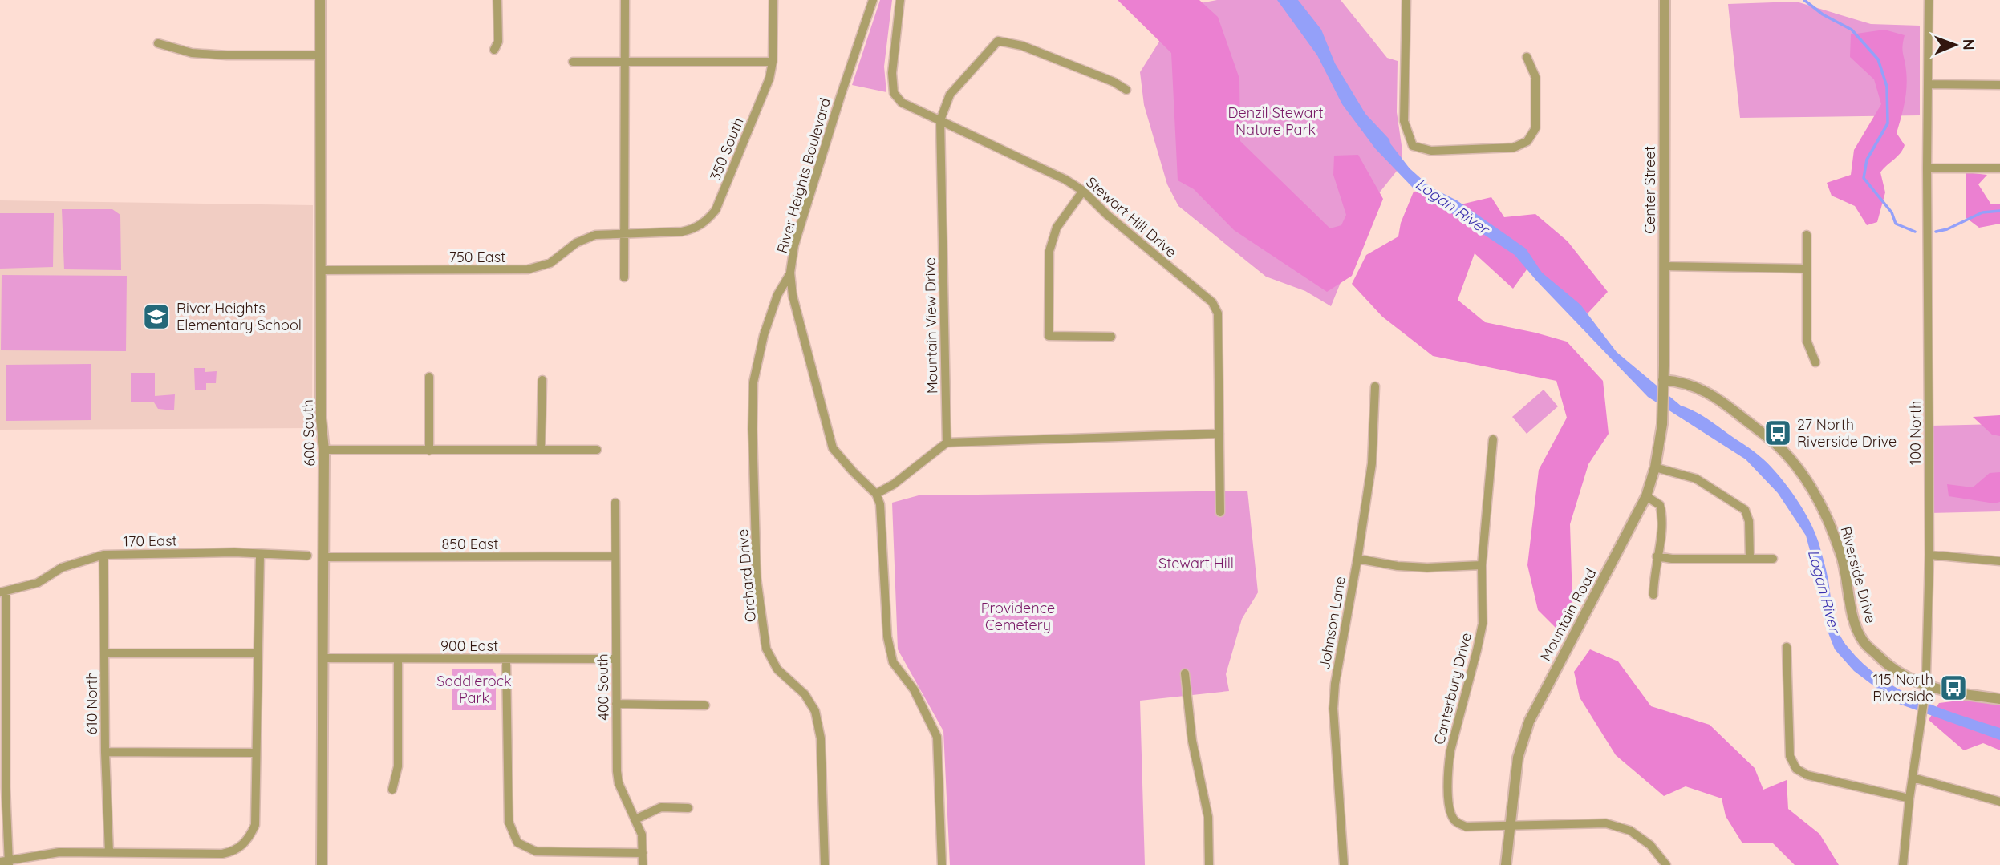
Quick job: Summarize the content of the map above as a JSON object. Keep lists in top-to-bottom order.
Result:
{
  "streets": {
    "street": [
      "350 South",
      "River Heights Boulevard",
      "Center Street",
      "Stewart Hill Drive",
      "750 East",
      "Mountain View Drive",
      "600 South",
      "100 North",
      "170 East",
      "850 East",
      "Riverside Drive",
      "Orchard Drive",
      "Mountain Road",
      "Johnson Lane",
      "900 East",
      "400 South",
      "Canterbury Drive",
      "610 North"
    ]
  },
  "crossings": [
    ["350 South", "750 East"],
    ["River Heights Boulevard", "Orchard Drive"],
    ["Center Street", "Riverside Drive"],
    ["Center Street", "Mountain Road"],
    ["Stewart Hill Drive", "Mountain View Drive"],
    ["750 East", "600 South"],
    ["600 South", "850 East"],
    ["600 South", "900 East"],
    ["100 North", "Riverside Drive"],
    ["170 East", "610 North"],
    ["850 East", "400 South"],
    ["Riverside Drive", "Mountain Road"],
    ["Mountain Road", "Canterbury Drive"],
    ["900 East", "400 South"]
  ],
  "water": ["Logan River"],
  "parks": [
    "Denzil Stewart Nature Park",
    "Stewart Hill",
    "Providence Cemetery",
    "Saddlerock Park"
  ],
  "places": {
    "school or university": ["River Heights Elementary School"],
    "bus stop": ["27 North Riverside Drive", "115 North Riverside"]
  },
  "north": "right"
}
